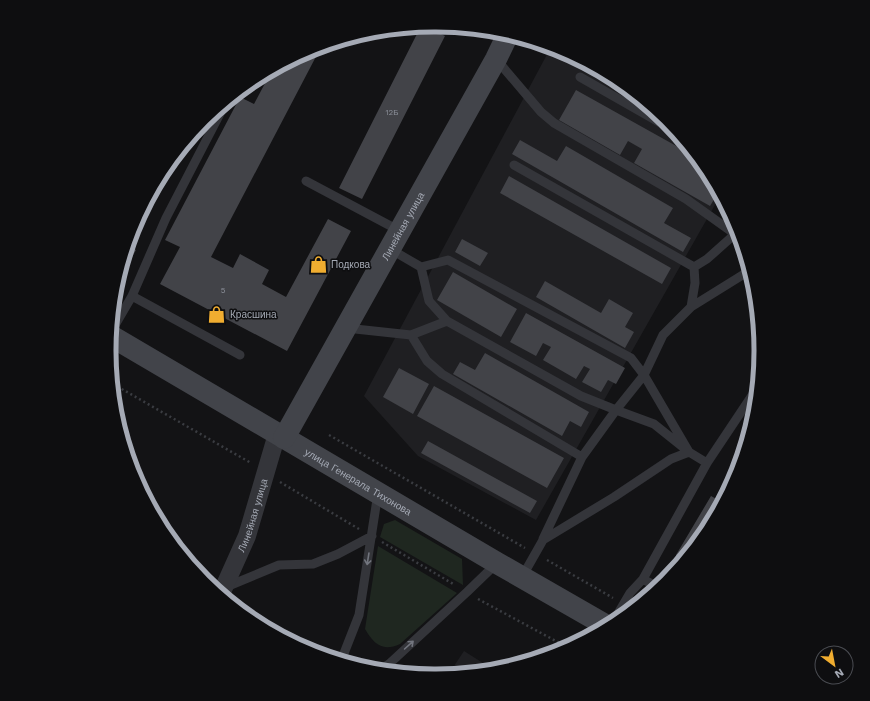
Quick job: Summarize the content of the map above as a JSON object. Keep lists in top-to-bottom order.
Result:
{
  "streets": {
    "main road": ["Линейная улица", "улица Генерала Тихонова"]
  },
  "crossings": [
    ["Линейная улица", "улица Генерала Тихонова"]
  ],
  "places": {
    "shop": ["Подкова", "Красшина"]
  },
  "house_numbers": ["12Б", "5"],
  "north": "bottom right"
}
